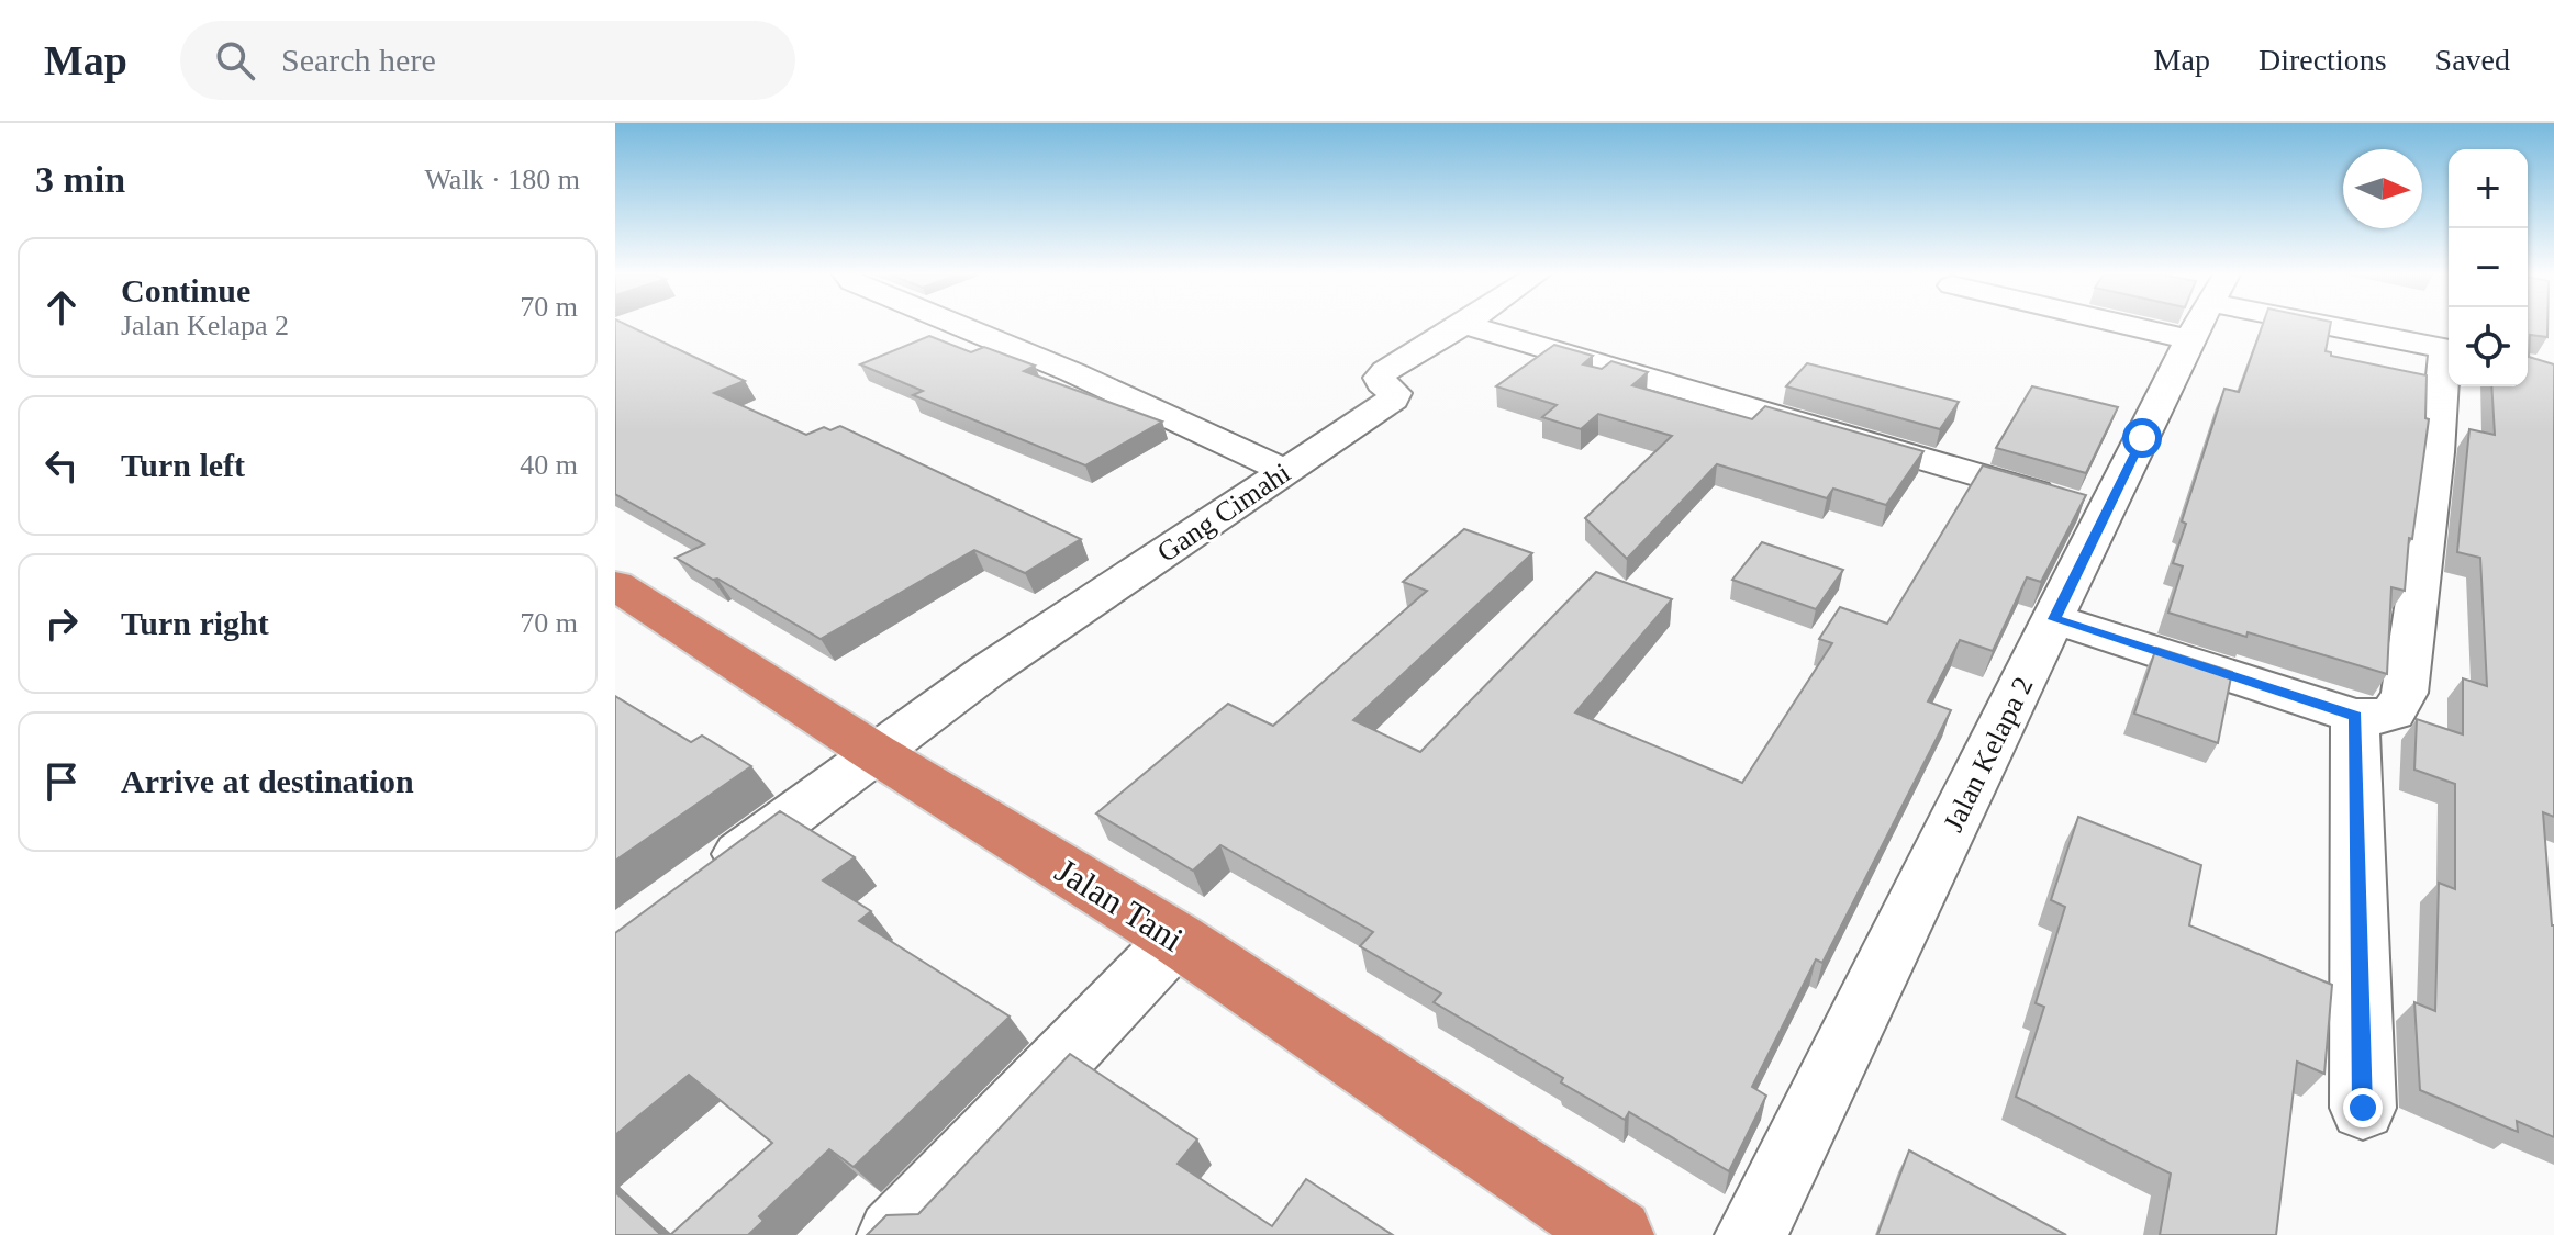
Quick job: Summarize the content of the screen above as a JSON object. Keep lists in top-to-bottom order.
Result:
{
  "streets": {
    "highway": ["Jalan Tani"],
    "street": ["Gang Cimahi", "Jalan Kelapa 2"]
  },
  "crossings": [
    ["Gang Cimahi", "Jalan Tani"]
  ],
  "north": "right",
  "page": {
    "header": "Map",
    "search": "Search here",
    "nav": ["Map", "Directions", "Saved"],
    "heading": ["3 min", "Walk · 180 m"],
    "map_buttons": ["+", "−"],
    "list": [
      ["Continue", "Jalan Kelapa 2", "70 m"],
      ["Turn left", "40 m"],
      ["Turn right", "70 m"],
      "Arrive at destination"
    ]
  }
}
